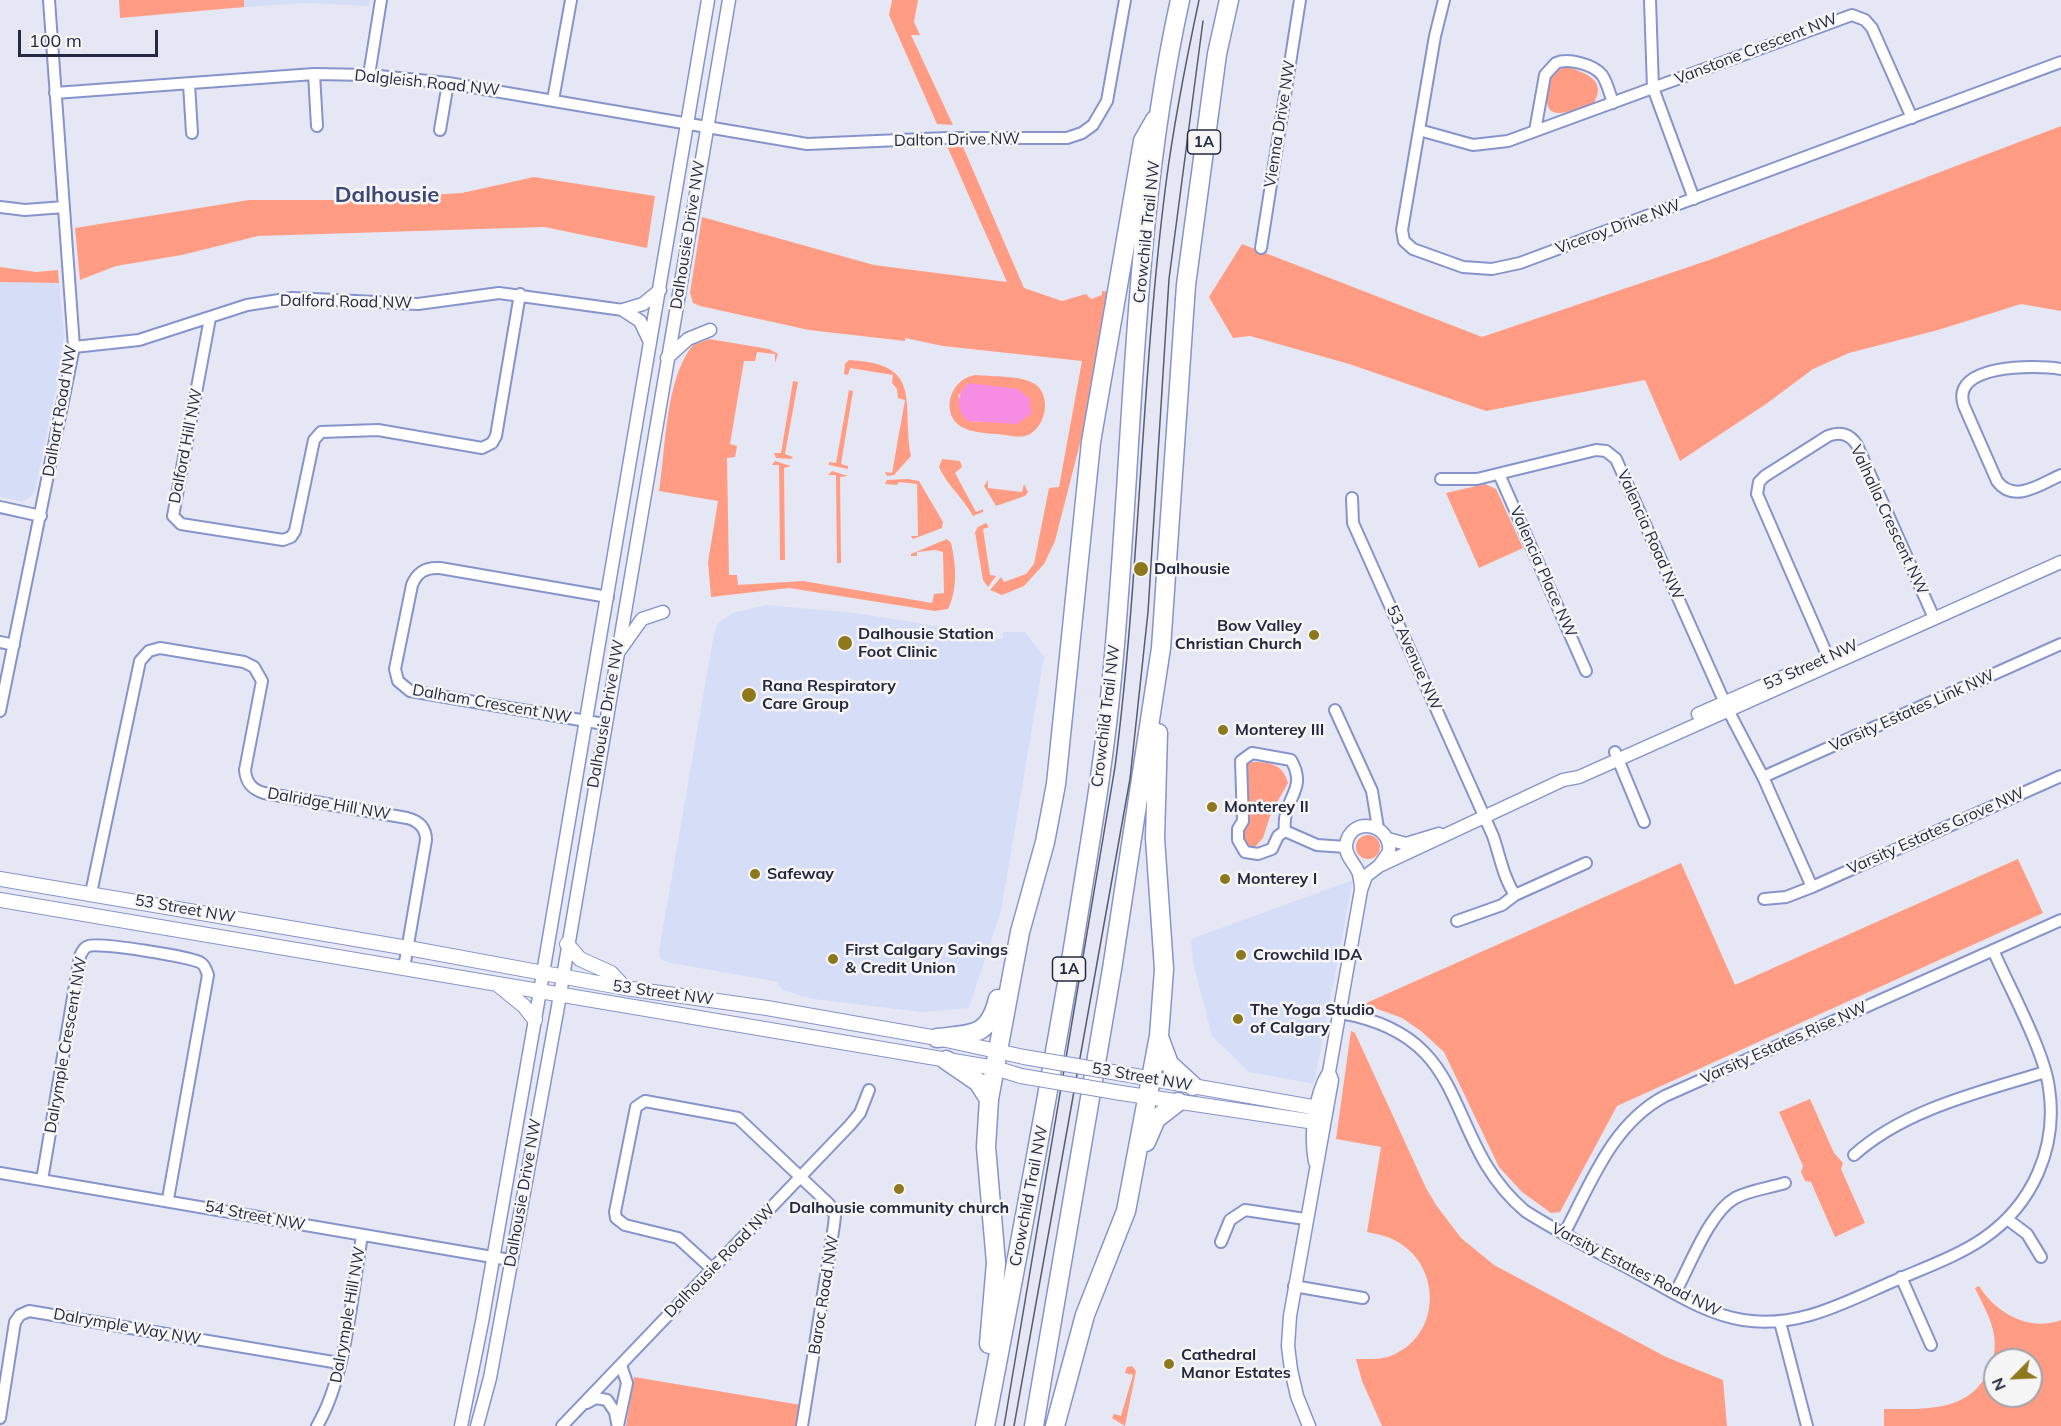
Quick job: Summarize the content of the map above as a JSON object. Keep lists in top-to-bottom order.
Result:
{
  "streets": {
    "highway": ["1A", "Crowchild Trail NW"],
    "main road": ["53 Street NW"],
    "street": [
      "Vanstone Crescent NW",
      "Dalgleish Road NW",
      "Vienna Drive NW",
      "Dalton Drive NW",
      "Viceroy Drive NW",
      "Dalhousie Drive NW",
      "Dalford Road NW",
      "Dalhart Road NW",
      "Dalford Hill NW",
      "Valhalla Crescent NW",
      "Valencia Road NW",
      "Valencia Place NW",
      "53 Avenue NW",
      "Dalham Crescent NW",
      "Varsity Estates Link NW",
      "Dalridge Hill NW",
      "Varsity Estates Grove NW",
      "Varsity Estates Rise NW",
      "Dalrymple Crescent NW",
      "54 Street NW",
      "Dalhousie Road NW",
      "Varsity Estates Road NW",
      "Baroc Road NW",
      "Dalrymple Hill NW",
      "Dalrymple Way NW"
    ]
  },
  "crossings": [
    ["Vanstone Crescent NW", "Viceroy Drive NW"],
    ["Dalgleish Road NW", "Dalton Drive NW"],
    ["Dalgleish Road NW", "Dalhousie Drive NW"],
    ["Dalgleish Road NW", "Dalhart Road NW"],
    ["Dalton Drive NW", "Dalhousie Drive NW"],
    ["Dalhousie Drive NW", "53 Street NW"],
    ["Dalhousie Drive NW", "Dalham Crescent NW"],
    ["Dalhousie Drive NW", "54 Street NW"],
    ["Dalford Road NW", "Dalhart Road NW"],
    ["Dalford Road NW", "Dalford Hill NW"],
    ["Valhalla Crescent NW", "53 Street NW"],
    ["Valencia Road NW", "Valencia Place NW"],
    ["Valencia Road NW", "53 Street NW"],
    ["53 Avenue NW", "53 Street NW"],
    ["53 Street NW", "Dalridge Hill NW"],
    ["Varsity Estates Rise NW", "Varsity Estates Road NW"],
    ["Dalrymple Crescent NW", "54 Street NW"],
    ["54 Street NW", "Dalrymple Hill NW"],
    ["Dalhousie Road NW", "Baroc Road NW"],
    ["Dalrymple Hill NW", "Dalrymple Way NW"]
  ],
  "districts": ["Dalhousie"],
  "places": [
    "Dalhousie",
    "Bow Valley Christian Church",
    "Dalhousie Station Foot Clinic",
    "Rana Respiratory Care Group",
    "Monterey III",
    "Monterey II",
    "Safeway",
    "Monterey I",
    "Crowchild IDA",
    "First Calgary Savings & Credit Union",
    "The Yoga Studio of Calgary",
    "Dalhousie community church",
    "Cathedral Manor Estates"
  ],
  "scale_bar": "100 m",
  "north": "bottom left"
}
